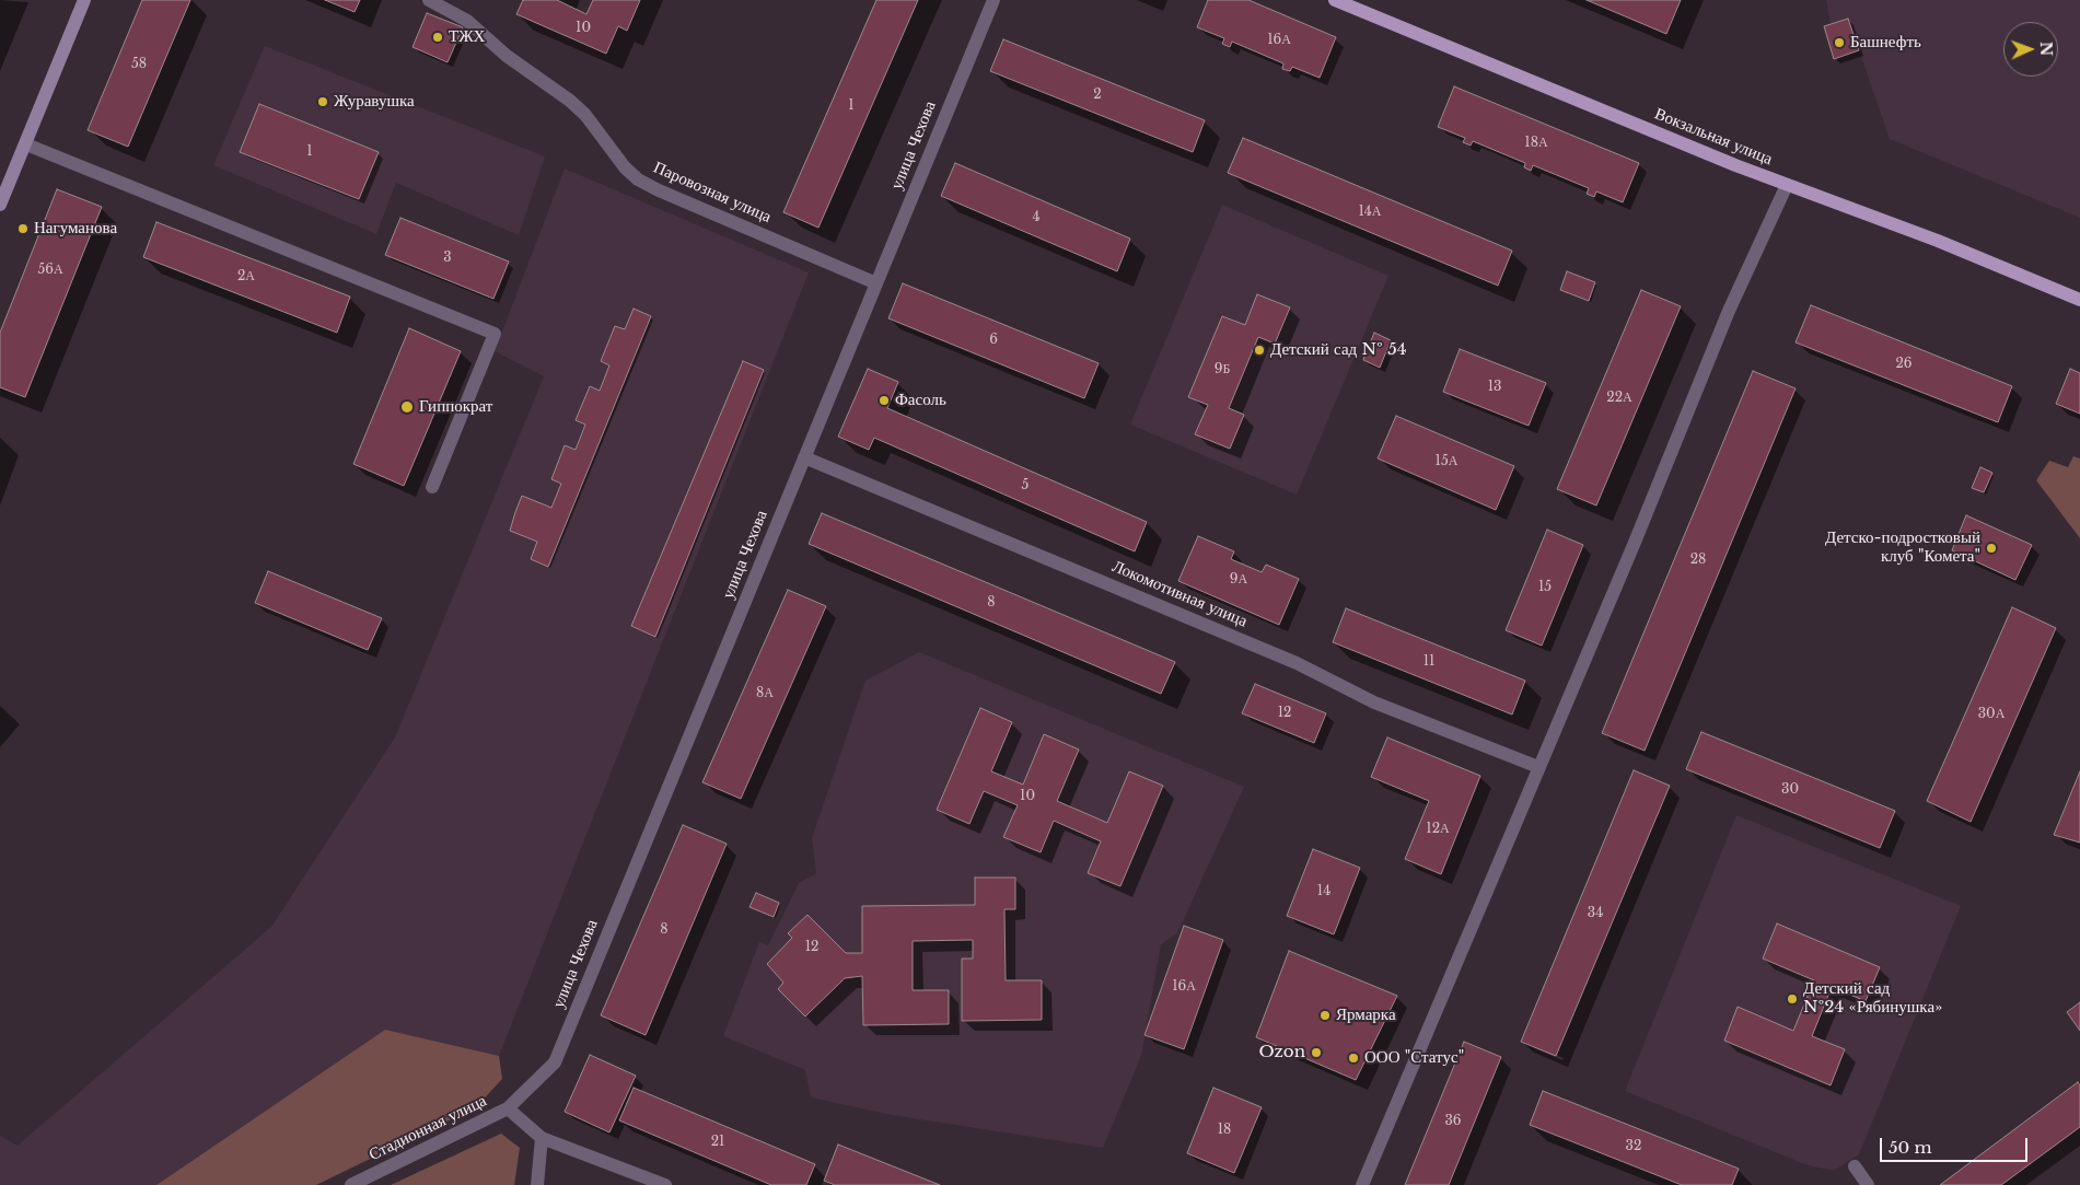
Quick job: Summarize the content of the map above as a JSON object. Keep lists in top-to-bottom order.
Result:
{
  "streets": {
    "main road": ["Вокзальная улица"],
    "street": [
      "улица Чехова",
      "Паровозная улица",
      "Локомотивная улица",
      "Стадионная улица"
    ]
  },
  "crossings": [
    ["улица Чехова", "Паровозная улица"],
    ["улица Чехова", "Локомотивная улица"],
    ["улица Чехова", "Стадионная улица"]
  ],
  "places": [
    "ТЖХ",
    "Башнефть",
    "Журавушка",
    "Нагуманова",
    "Детский сад № 54",
    "Фасоль",
    "Гиппократ",
    "Детско-подростковый клуб \"Комета\"",
    "Детский сад №24 «Рябинушка»",
    "Ярмарка",
    "Ozon",
    "ООО \"Статус\""
  ],
  "house_numbers": [
    "10",
    "16А",
    "58",
    "2",
    "1",
    "18А",
    "1",
    "14А",
    "4",
    "3",
    "56А",
    "2А",
    "6",
    "26",
    "9Б",
    "13",
    "22А",
    "15А",
    "5",
    "28",
    "9А",
    "15",
    "8",
    "11",
    "8А",
    "12",
    "30А",
    "30",
    "10",
    "12А",
    "14",
    "34",
    "8",
    "12",
    "16А",
    "36",
    "18",
    "21",
    "32"
  ],
  "scale_bar": "50 m",
  "north": "right"
}
